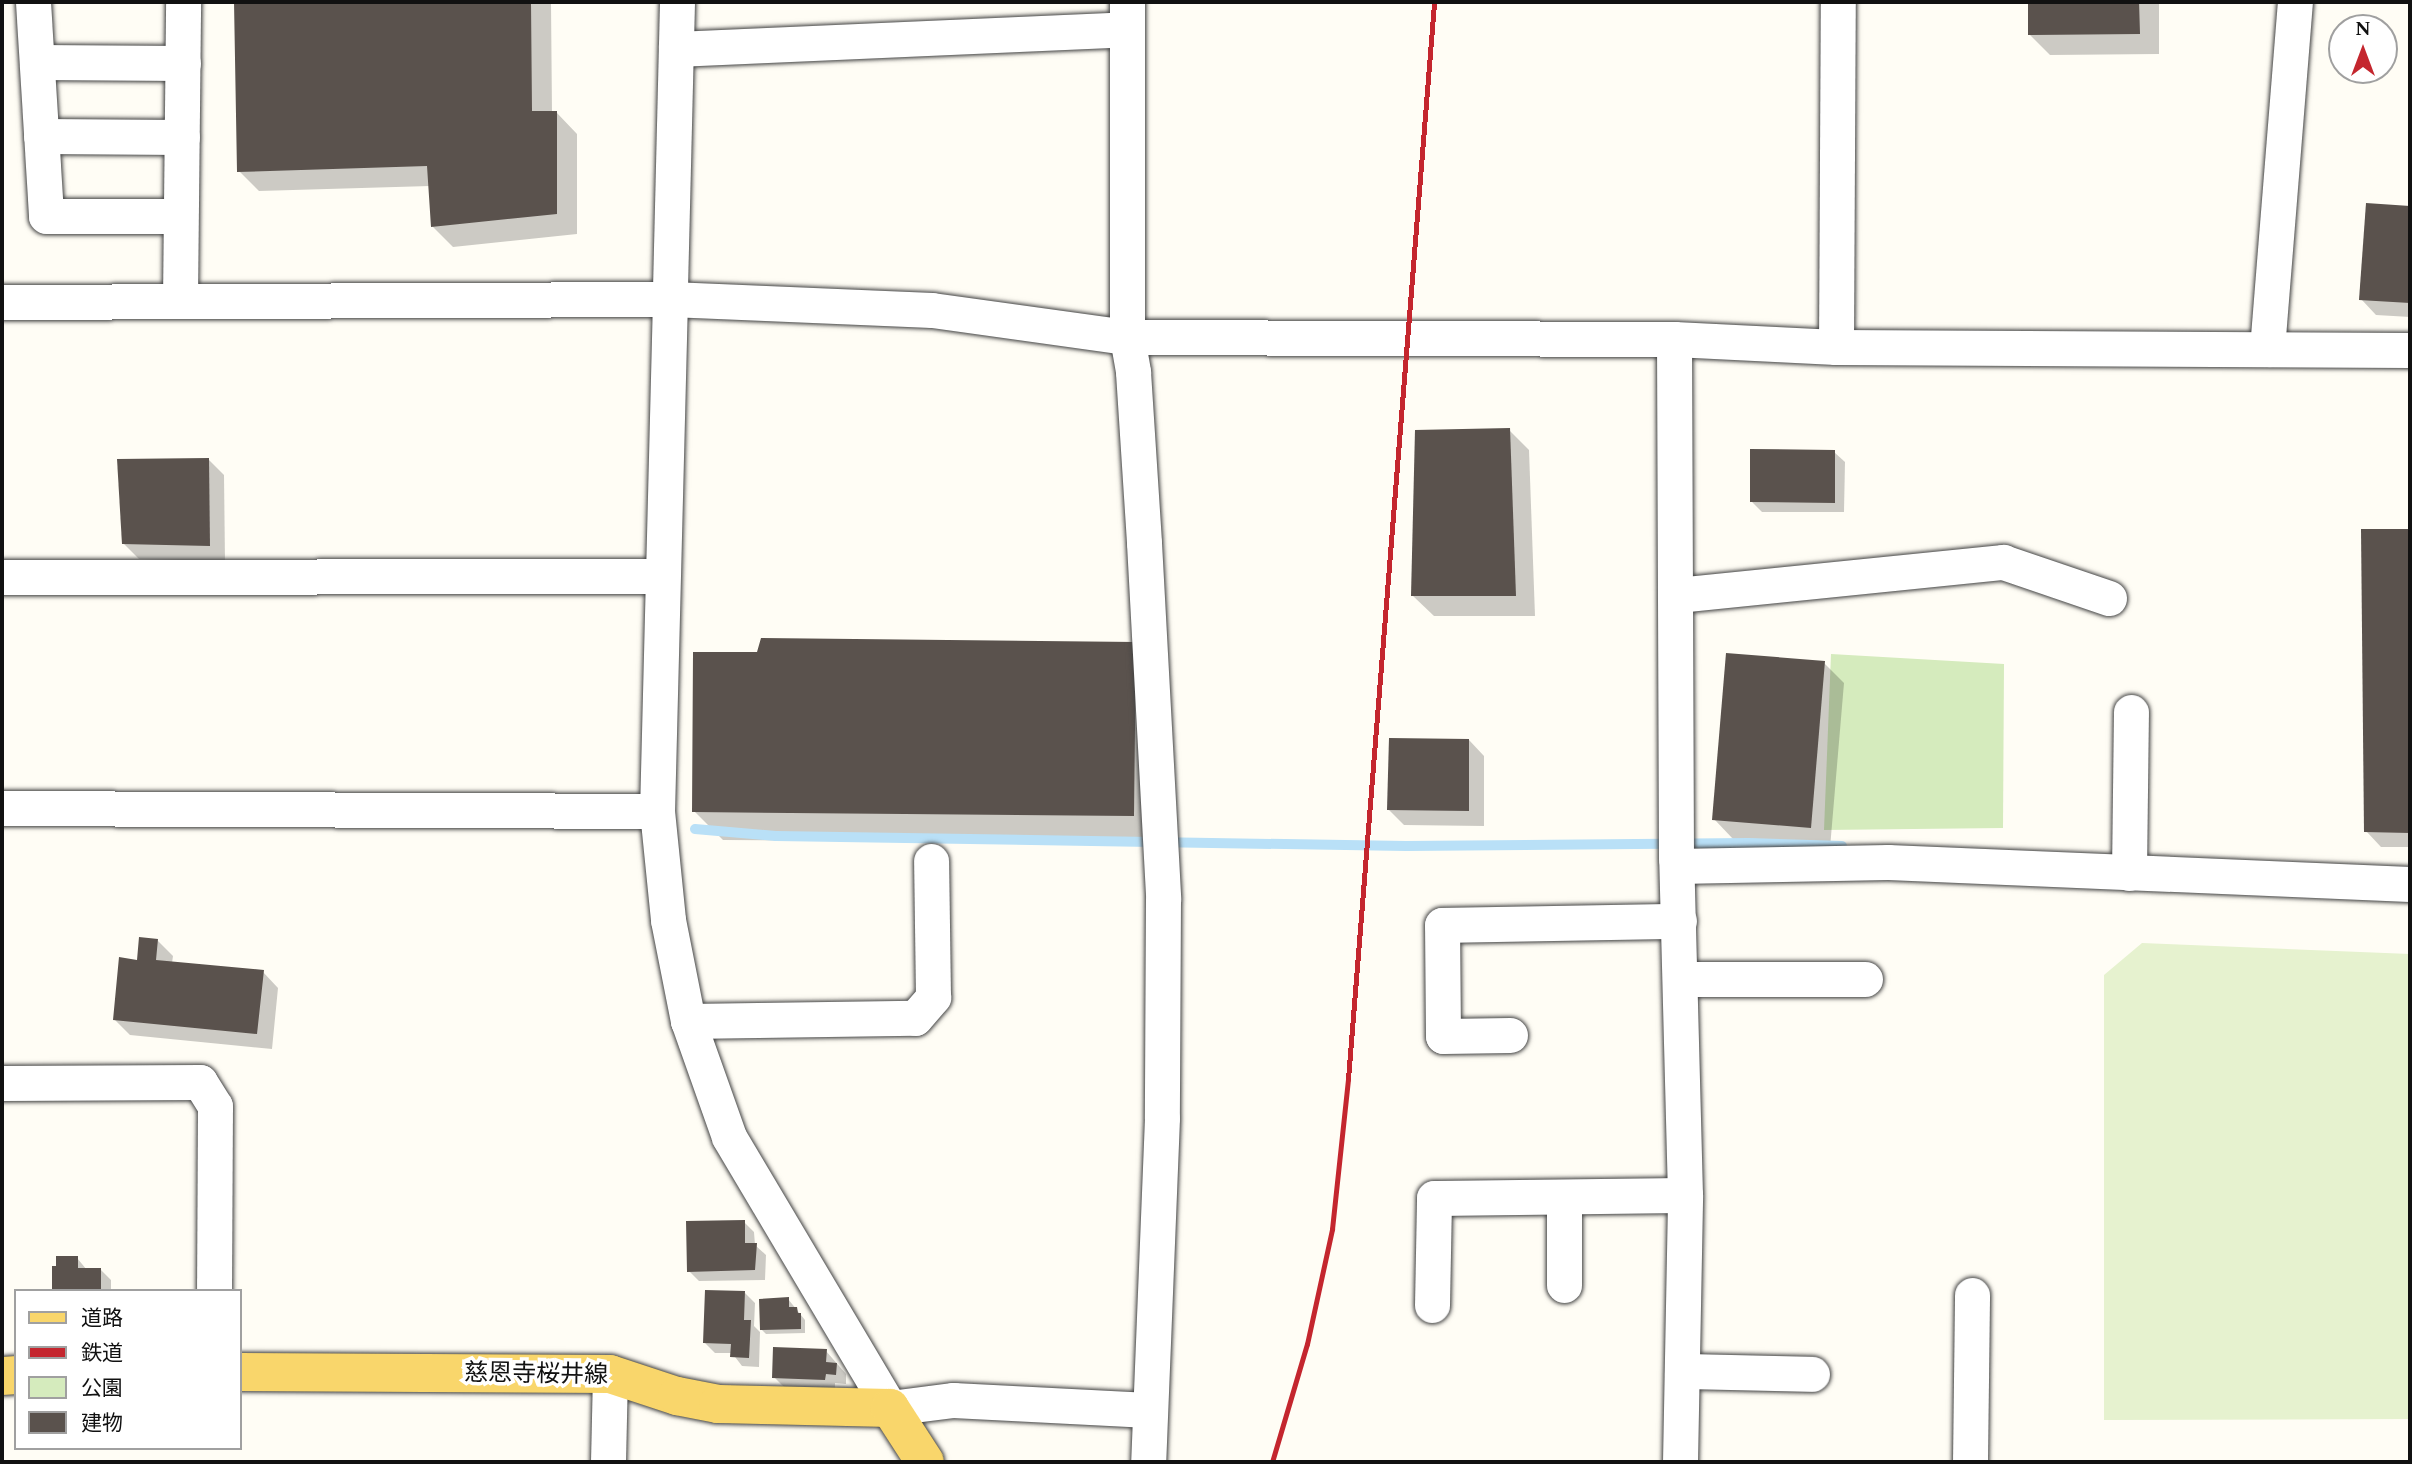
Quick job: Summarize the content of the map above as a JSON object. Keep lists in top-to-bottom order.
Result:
{
  "streets": {
    "main road": ["慈恩寺桜井線"]
  },
  "legend": [
    "道路",
    "鉄道",
    "公園",
    "建物"
  ],
  "north": "top"
}
